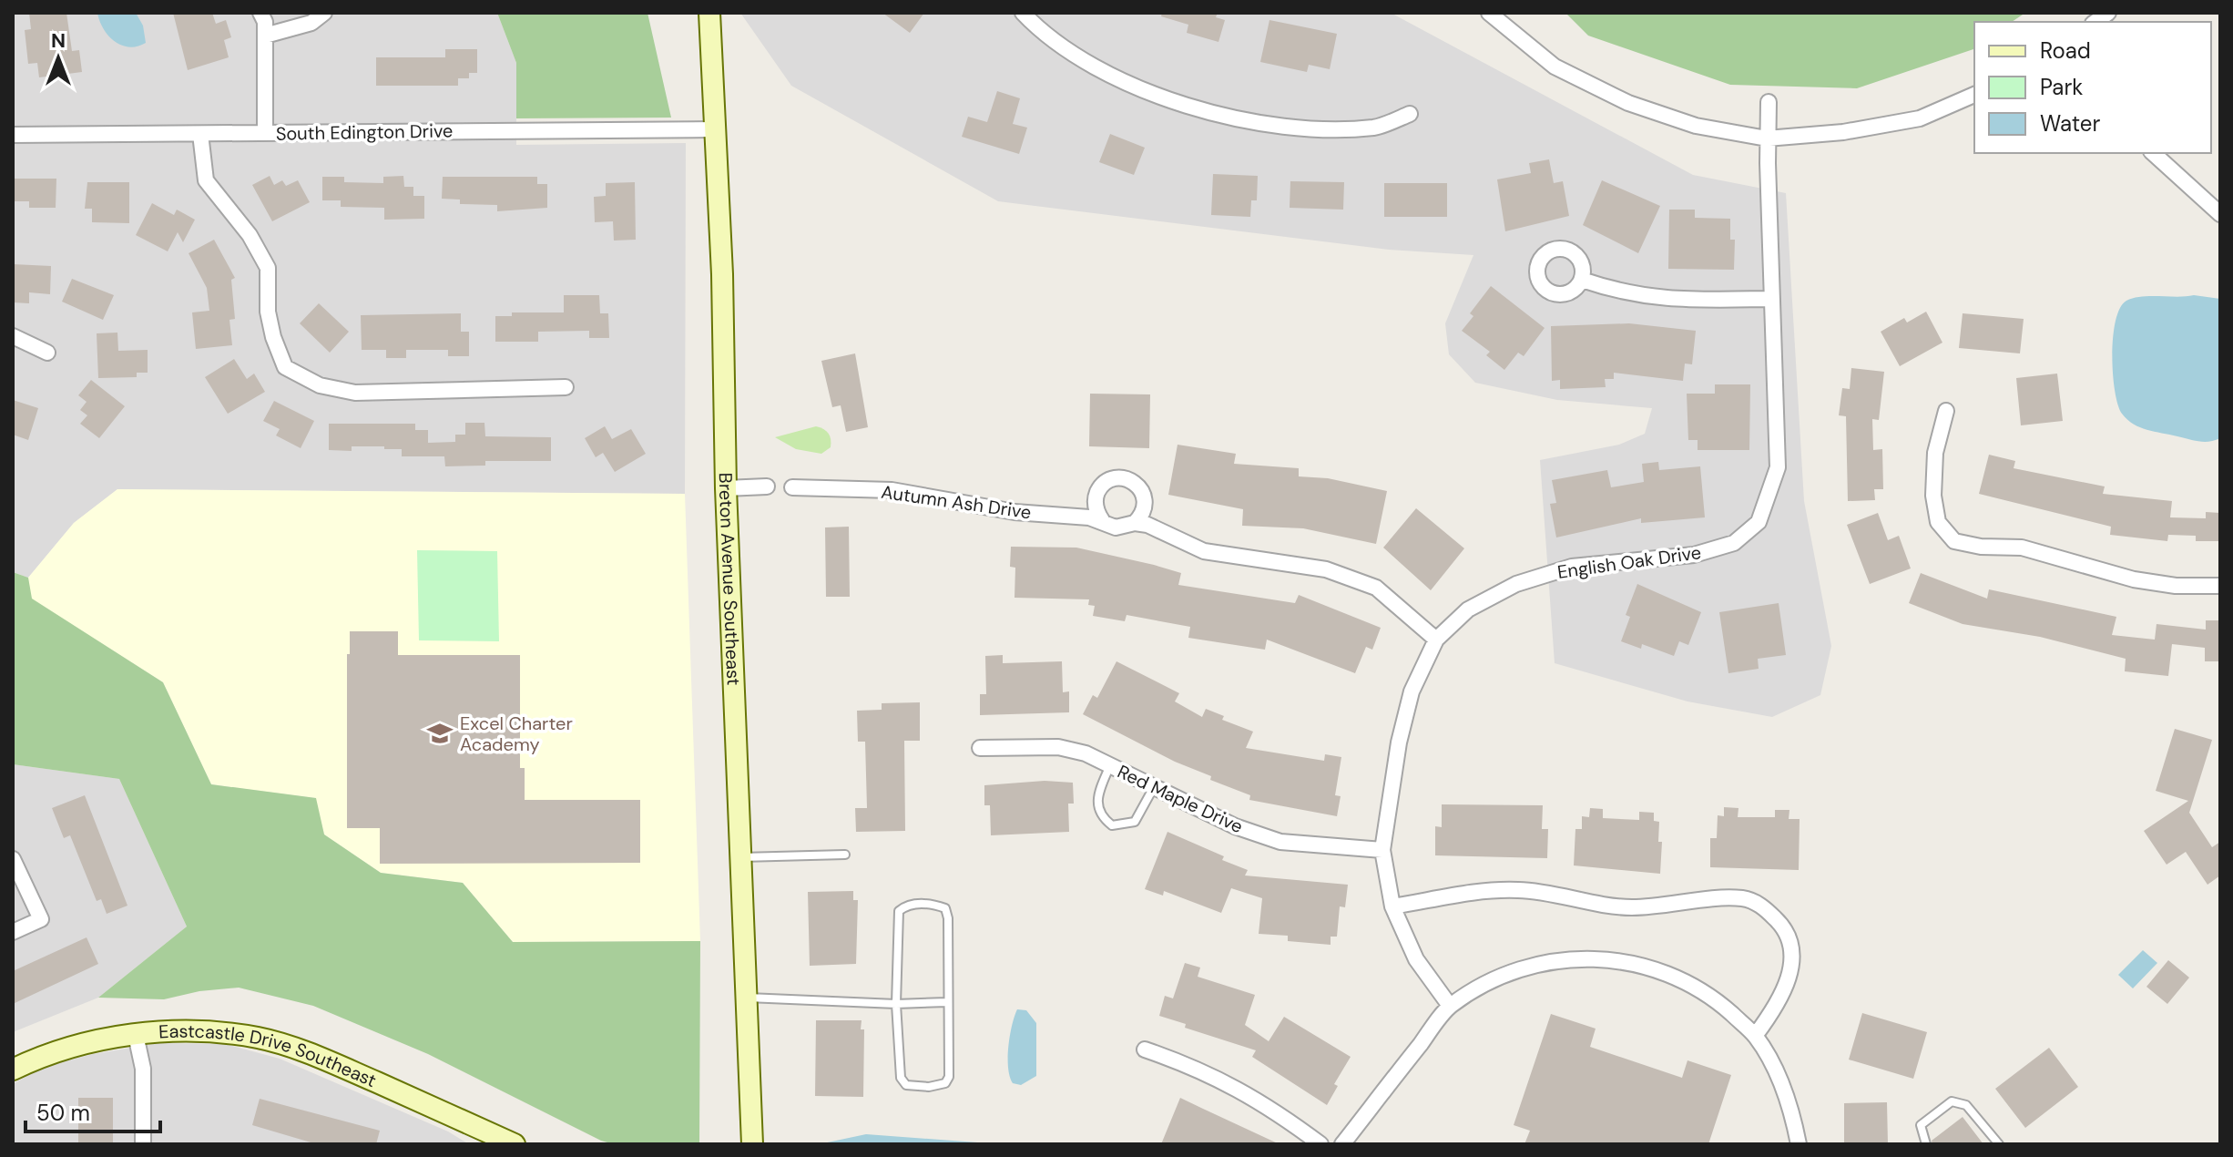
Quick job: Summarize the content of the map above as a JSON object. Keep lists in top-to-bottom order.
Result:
{
  "streets": {
    "main road": ["Breton Avenue Southeast", "Eastcastle Drive Southeast"],
    "street": [
      "South Edington Drive",
      "Autumn Ash Drive",
      "English Oak Drive",
      "Red Maple Drive"
    ]
  },
  "crossings": [
    ["South Edington Drive", "Breton Avenue Southeast"],
    ["Autumn Ash Drive", "English Oak Drive"],
    ["English Oak Drive", "Red Maple Drive"]
  ],
  "places": {
    "school or university": ["Excel Charter Academy"]
  },
  "legend": ["Road", "Park", "Water"],
  "scale_bar": "50 m",
  "north": "top"
}
